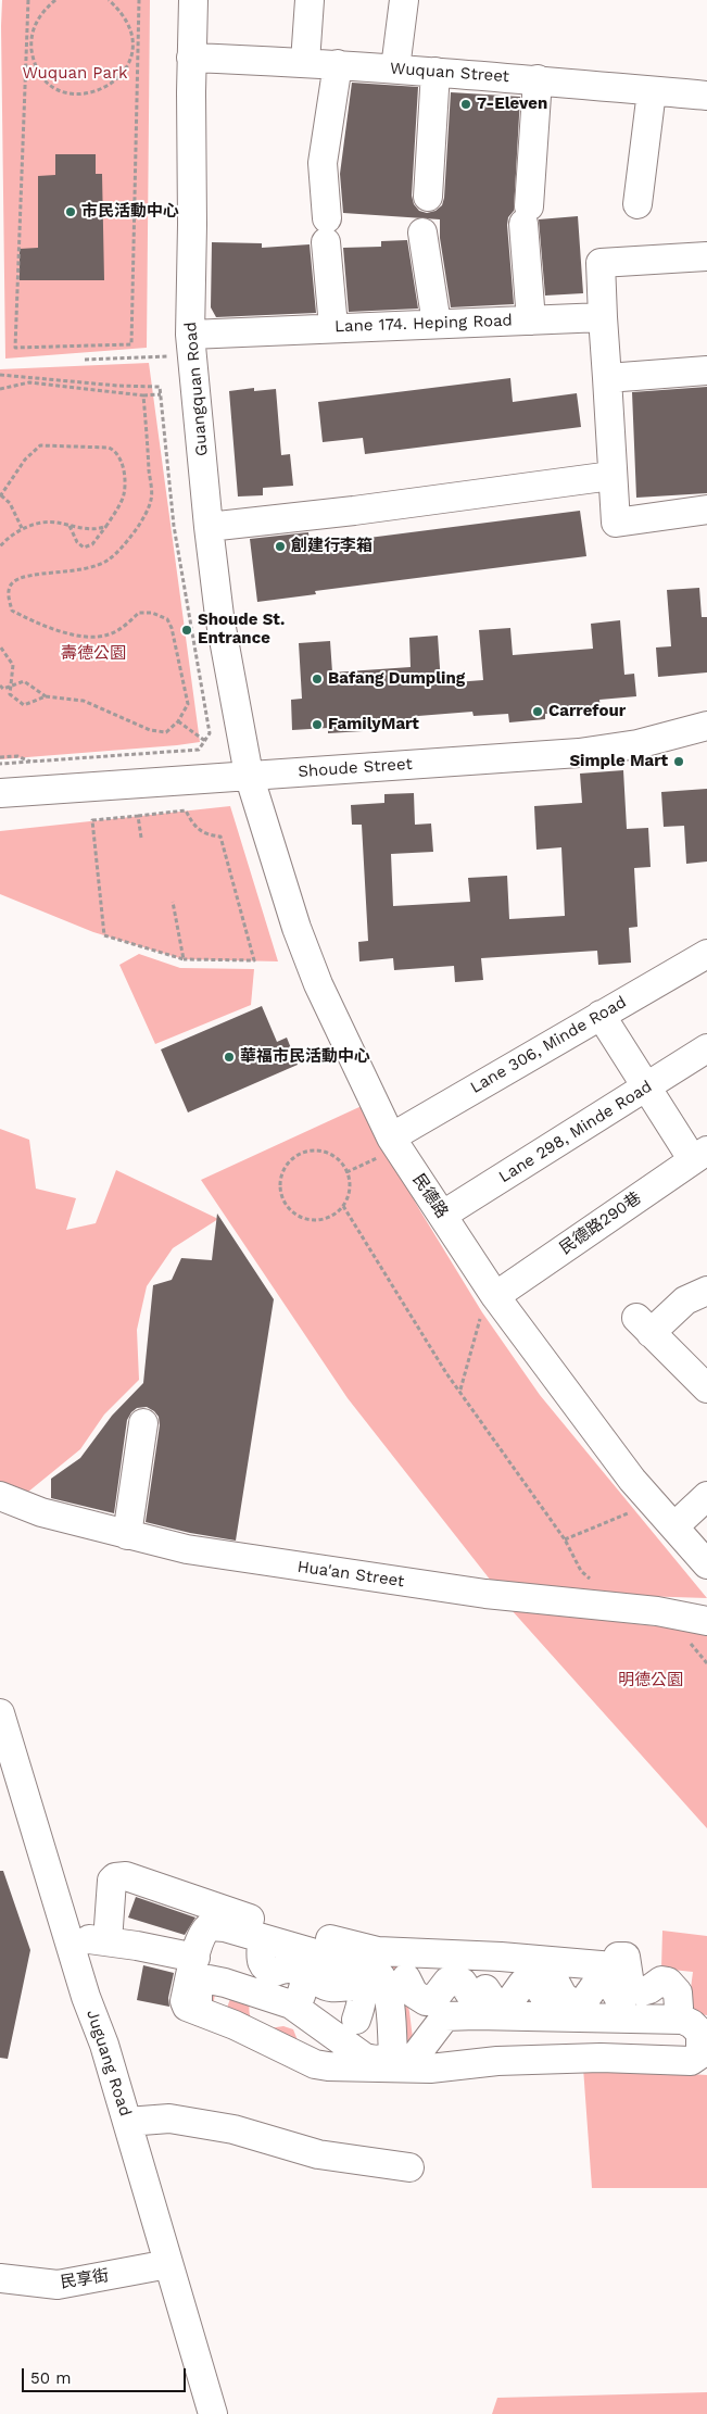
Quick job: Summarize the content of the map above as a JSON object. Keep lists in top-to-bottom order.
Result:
{
  "streets": {
    "street": [
      "Wuquan Street",
      "Lane 174. Heping Road",
      "Guangquan Road",
      "Shoude Street",
      "Lane 306, Minde Road",
      "Lane 298, Minde Road",
      "民德路",
      "民德路290巷",
      "Hua'an Street",
      "Juguang Road",
      "民享街"
    ]
  },
  "crossings": [
    ["Wuquan Street", "Guangquan Road"],
    ["Lane 174. Heping Road", "Guangquan Road"],
    ["Guangquan Road", "Shoude Street"],
    ["Guangquan Road", "民德路"],
    ["Shoude Street", "民德路"],
    ["Lane 306, Minde Road", "民德路"],
    ["Lane 298, Minde Road", "民德路"],
    ["民德路", "民德路290巷"],
    ["Juguang Road", "民享街"]
  ],
  "parks": ["Wuquan Park", "壽德公園", "明德公園"],
  "places": [
    "7-Eleven",
    "市民活動中心",
    "創建行李箱",
    "Shoude St. Entrance",
    "Bafang Dumpling",
    "Carrefour",
    "FamilyMart",
    "Simple Mart",
    "華福市民活動中心"
  ],
  "scale_bar": "50 m"
}
